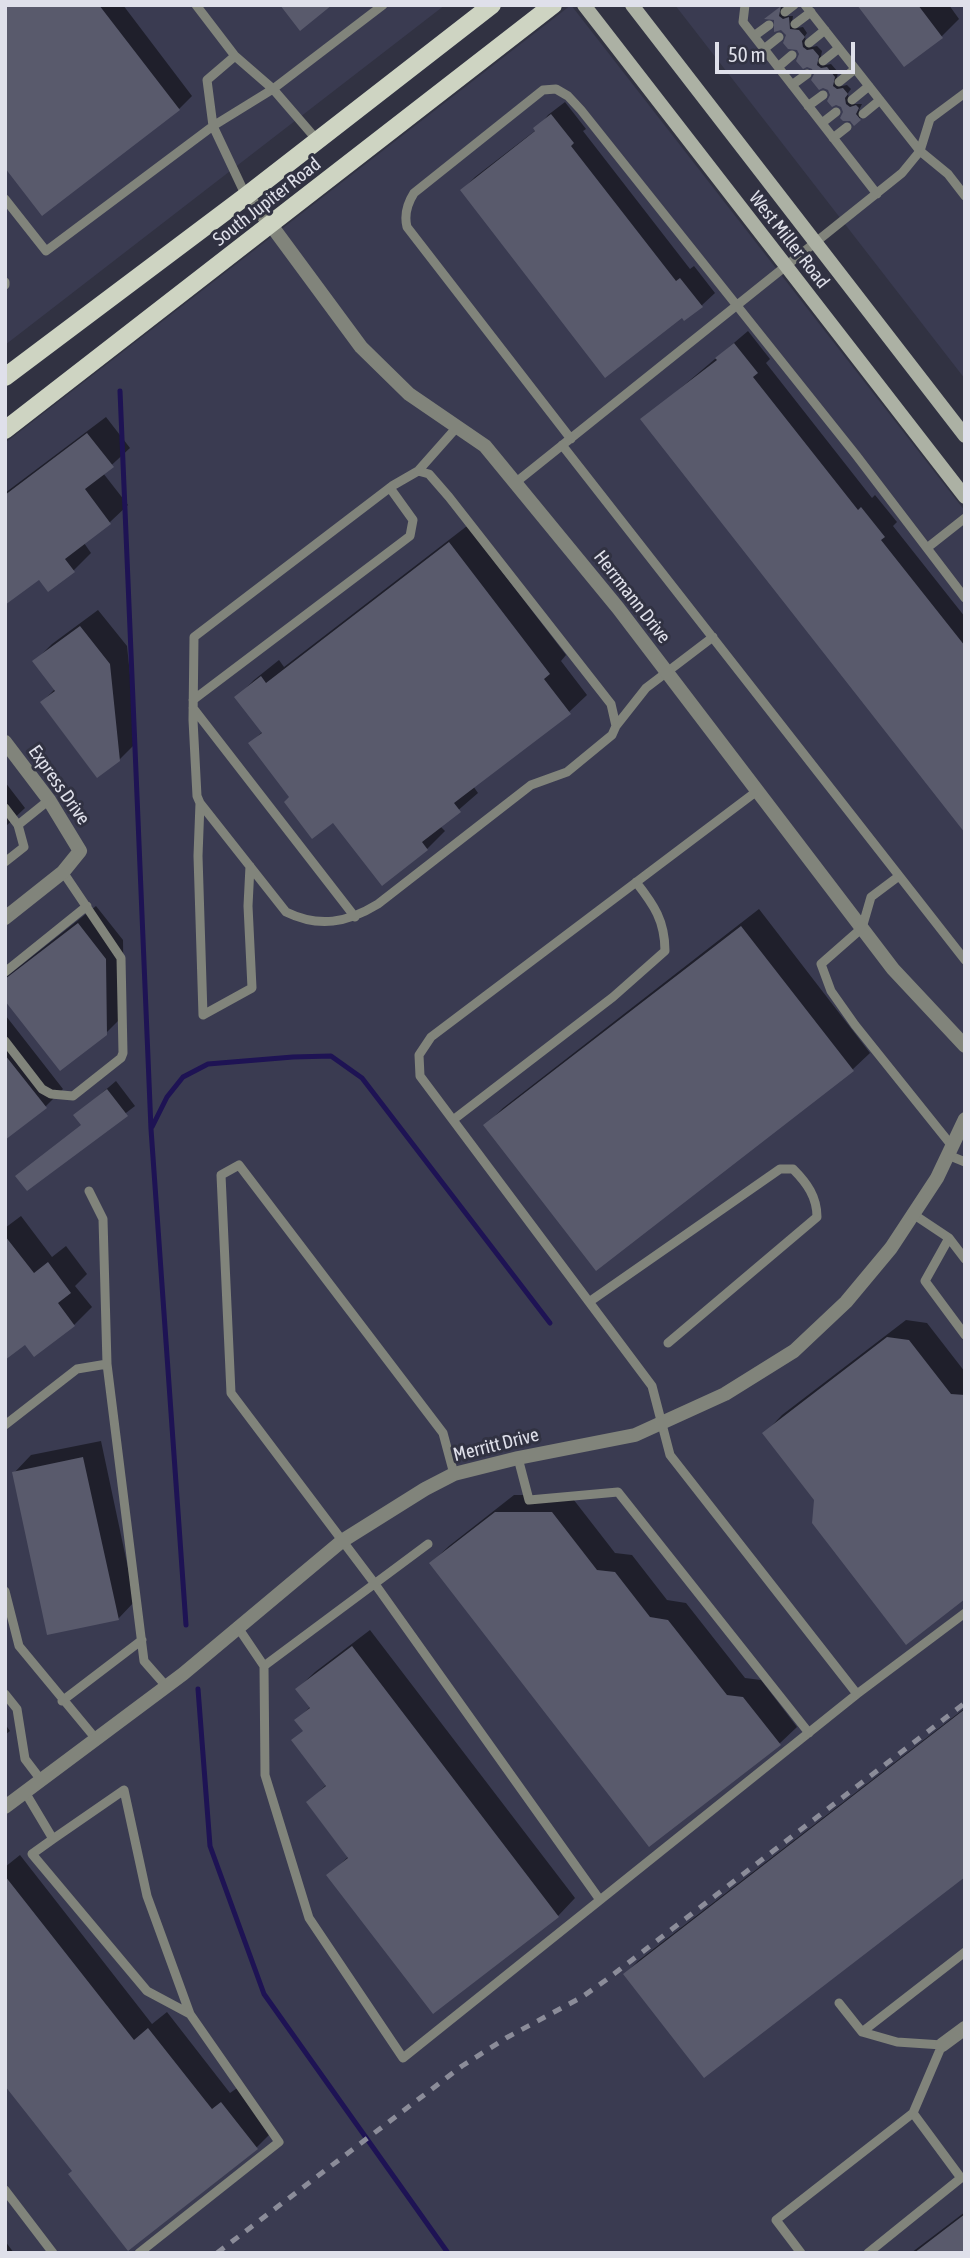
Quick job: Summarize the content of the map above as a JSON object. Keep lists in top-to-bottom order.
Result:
{
  "streets": {
    "main road": ["South Jupiter Road", "West Miller Road"],
    "street": ["Herrmann Drive", "Express Drive", "Merritt Drive"]
  },
  "crossings": [
    ["South Jupiter Road", "Herrmann Drive"]
  ],
  "scale_bar": "50 m"
}
